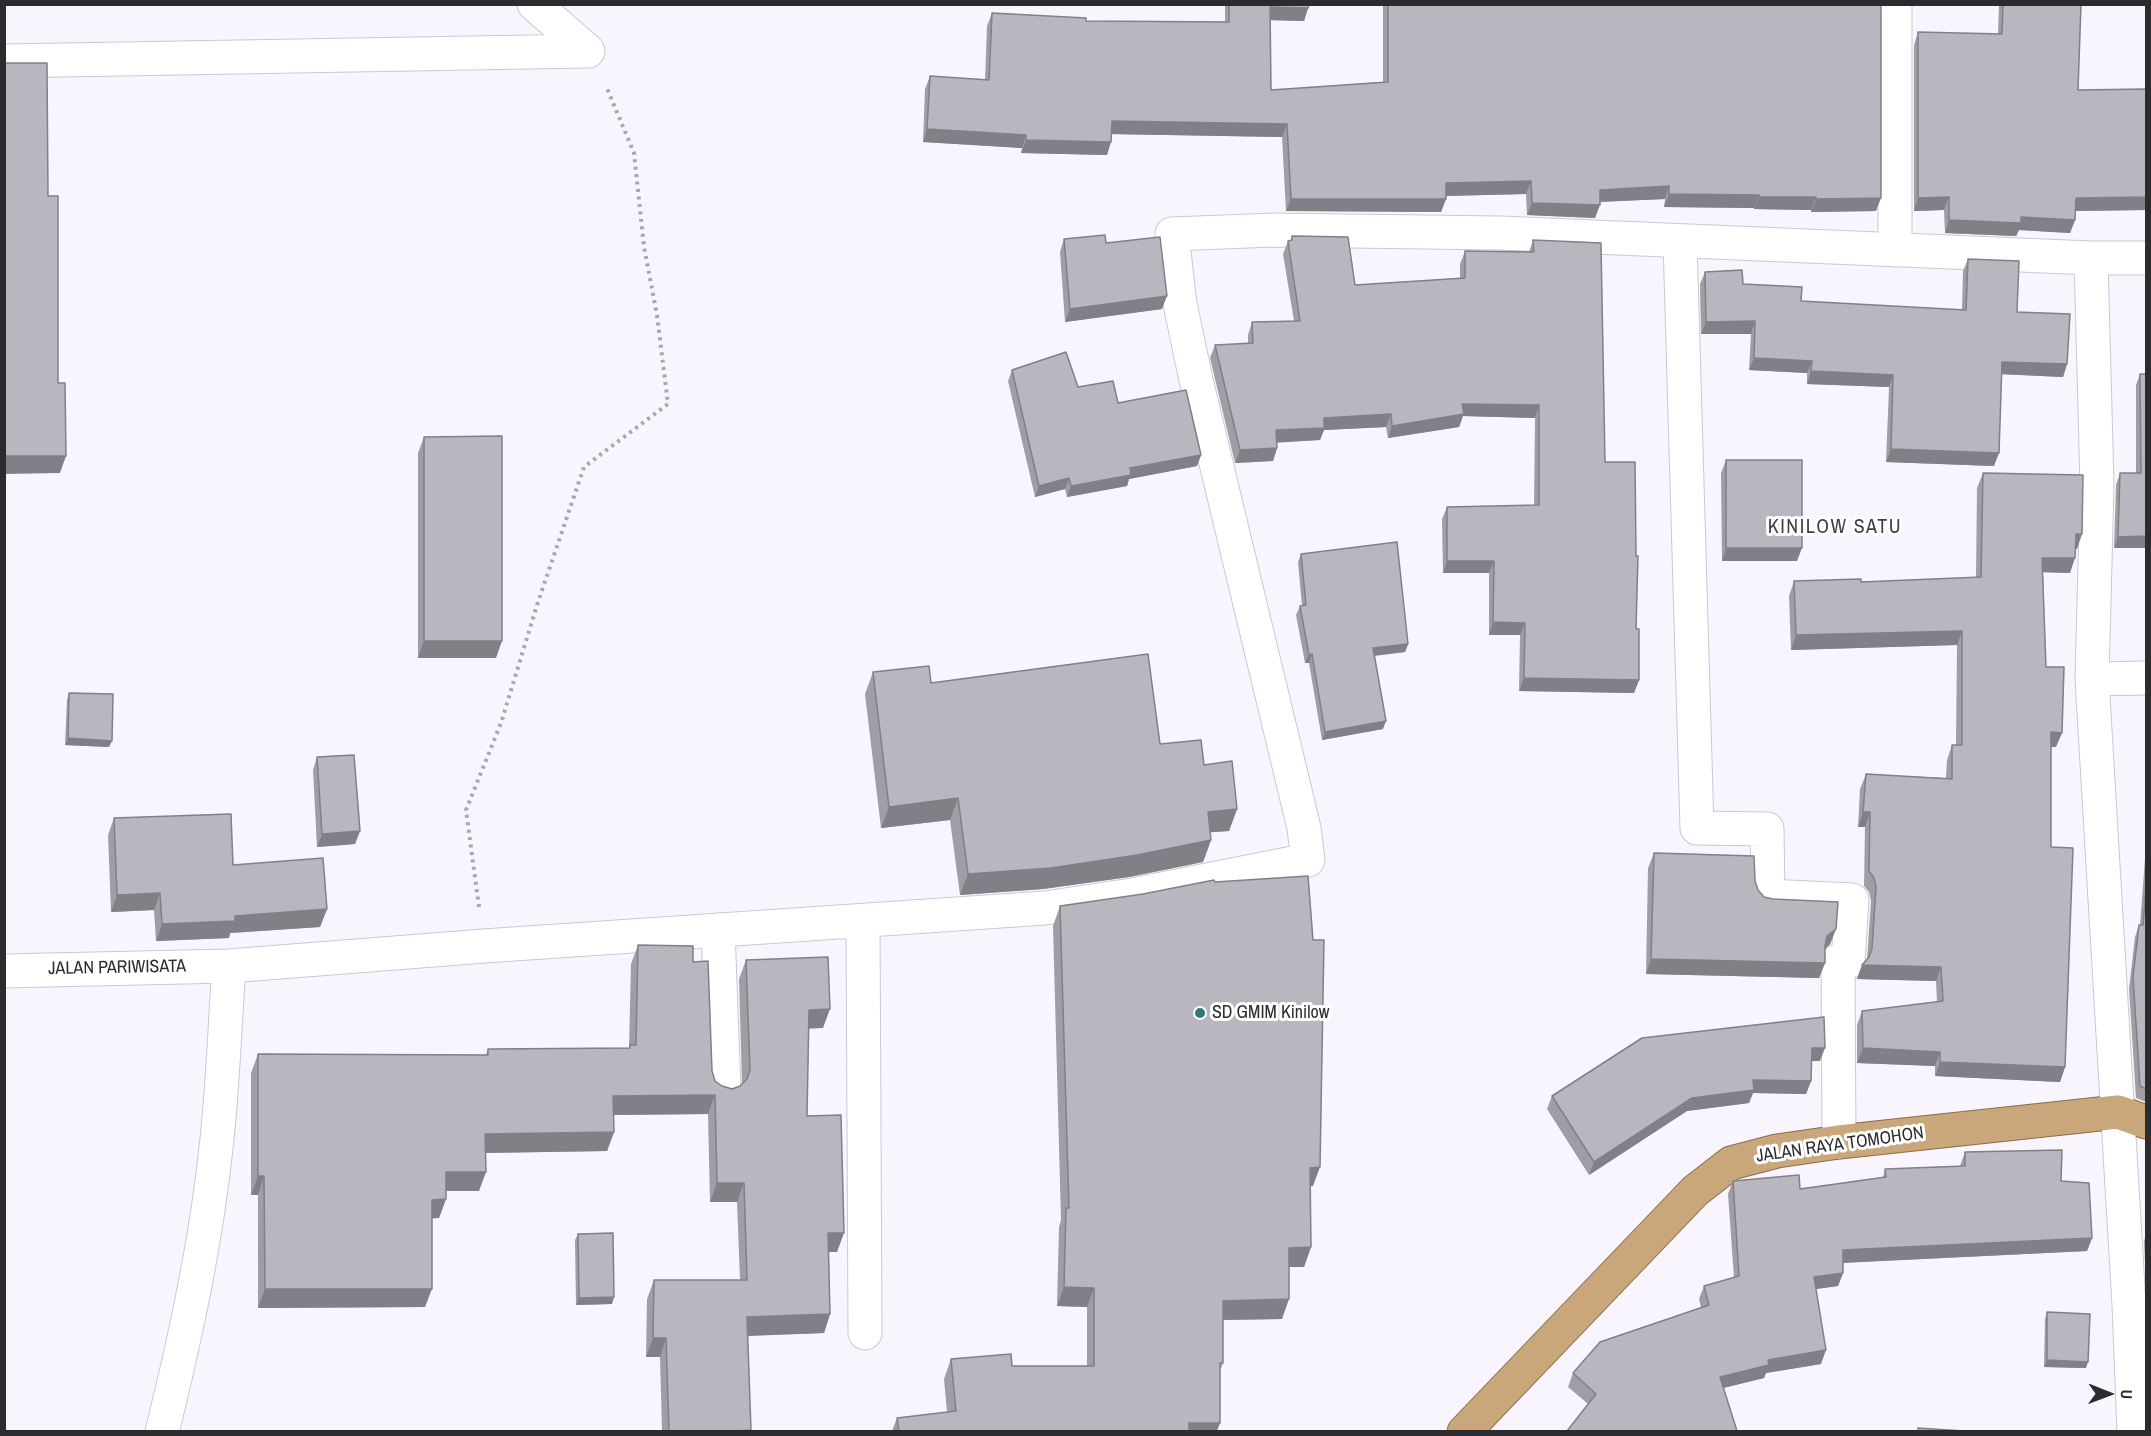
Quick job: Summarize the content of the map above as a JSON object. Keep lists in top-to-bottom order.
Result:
{
  "streets": {
    "highway": ["JALAN RAYA TOMOHON"],
    "street": ["JALAN PARIWISATA"]
  },
  "districts": ["KINILOW SATU"],
  "places": ["SD GMIM Kinilow"],
  "north": "right"
}
